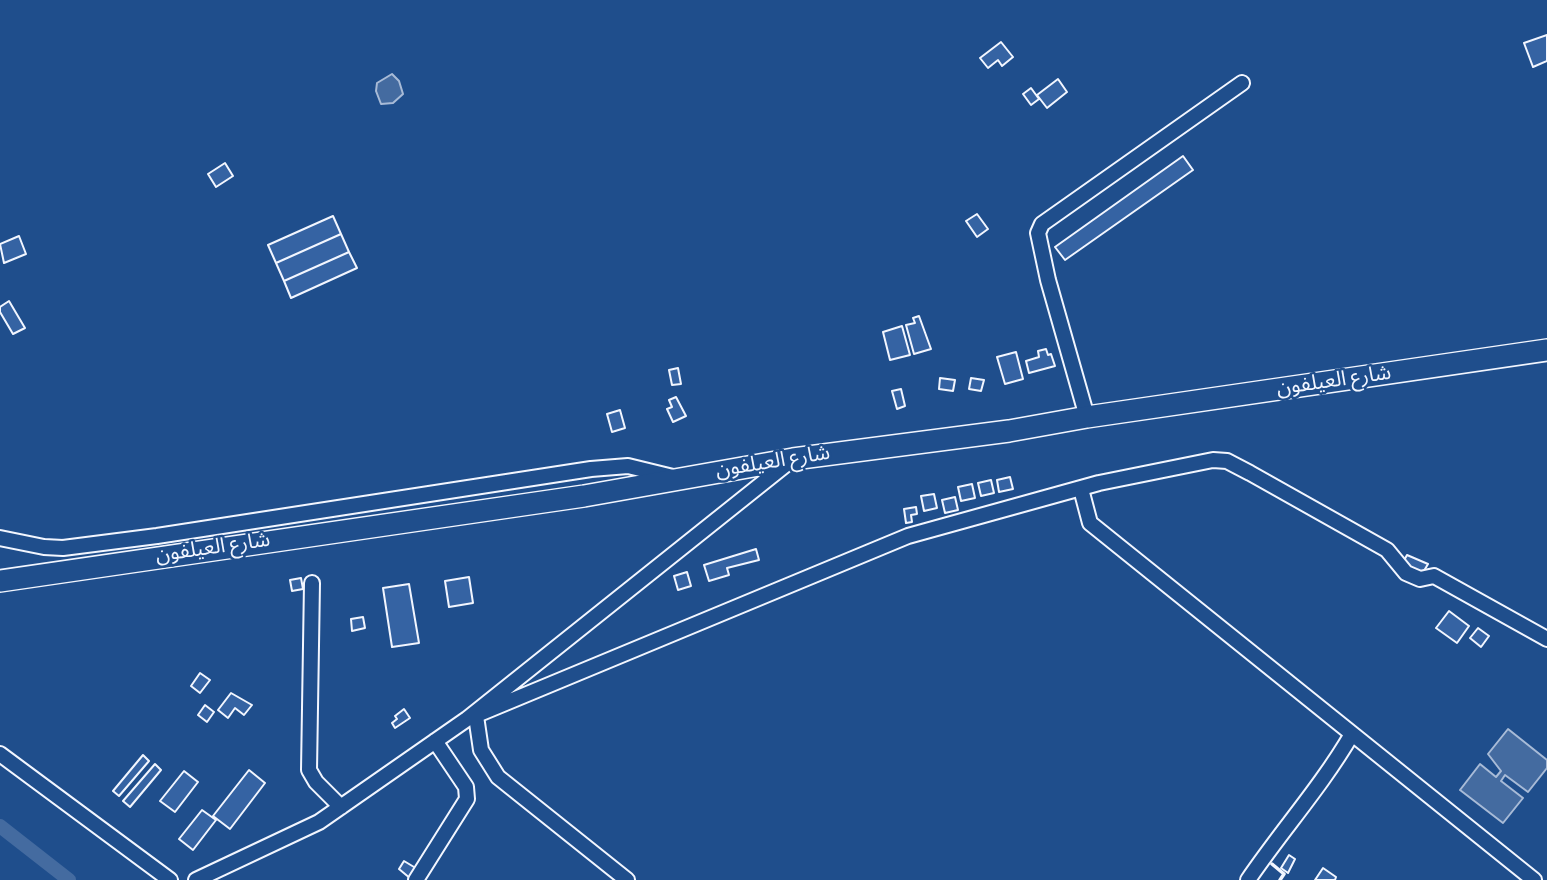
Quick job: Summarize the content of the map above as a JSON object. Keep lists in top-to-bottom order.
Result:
{
  "streets": {
    "highway": ["شارع العيلفون"]
  }
}
